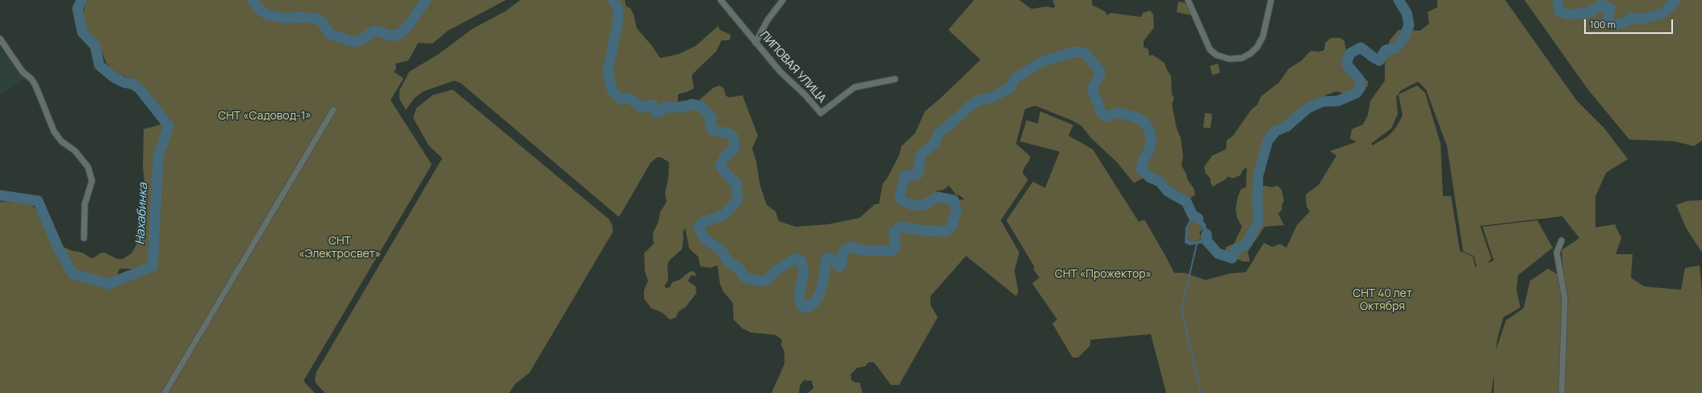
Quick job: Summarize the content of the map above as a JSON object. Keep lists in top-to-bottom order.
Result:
{
  "streets": {
    "street": ["ЛИПОВАЯ УЛИЦА"]
  },
  "water": ["Нахабинка"],
  "parks": [
    "СНТ «Садовод-1»",
    "СНТ «Электросвет»",
    "СНТ «Прожектор»",
    "СНТ 40 лет Октября"
  ],
  "scale_bar": "100 m"
}
